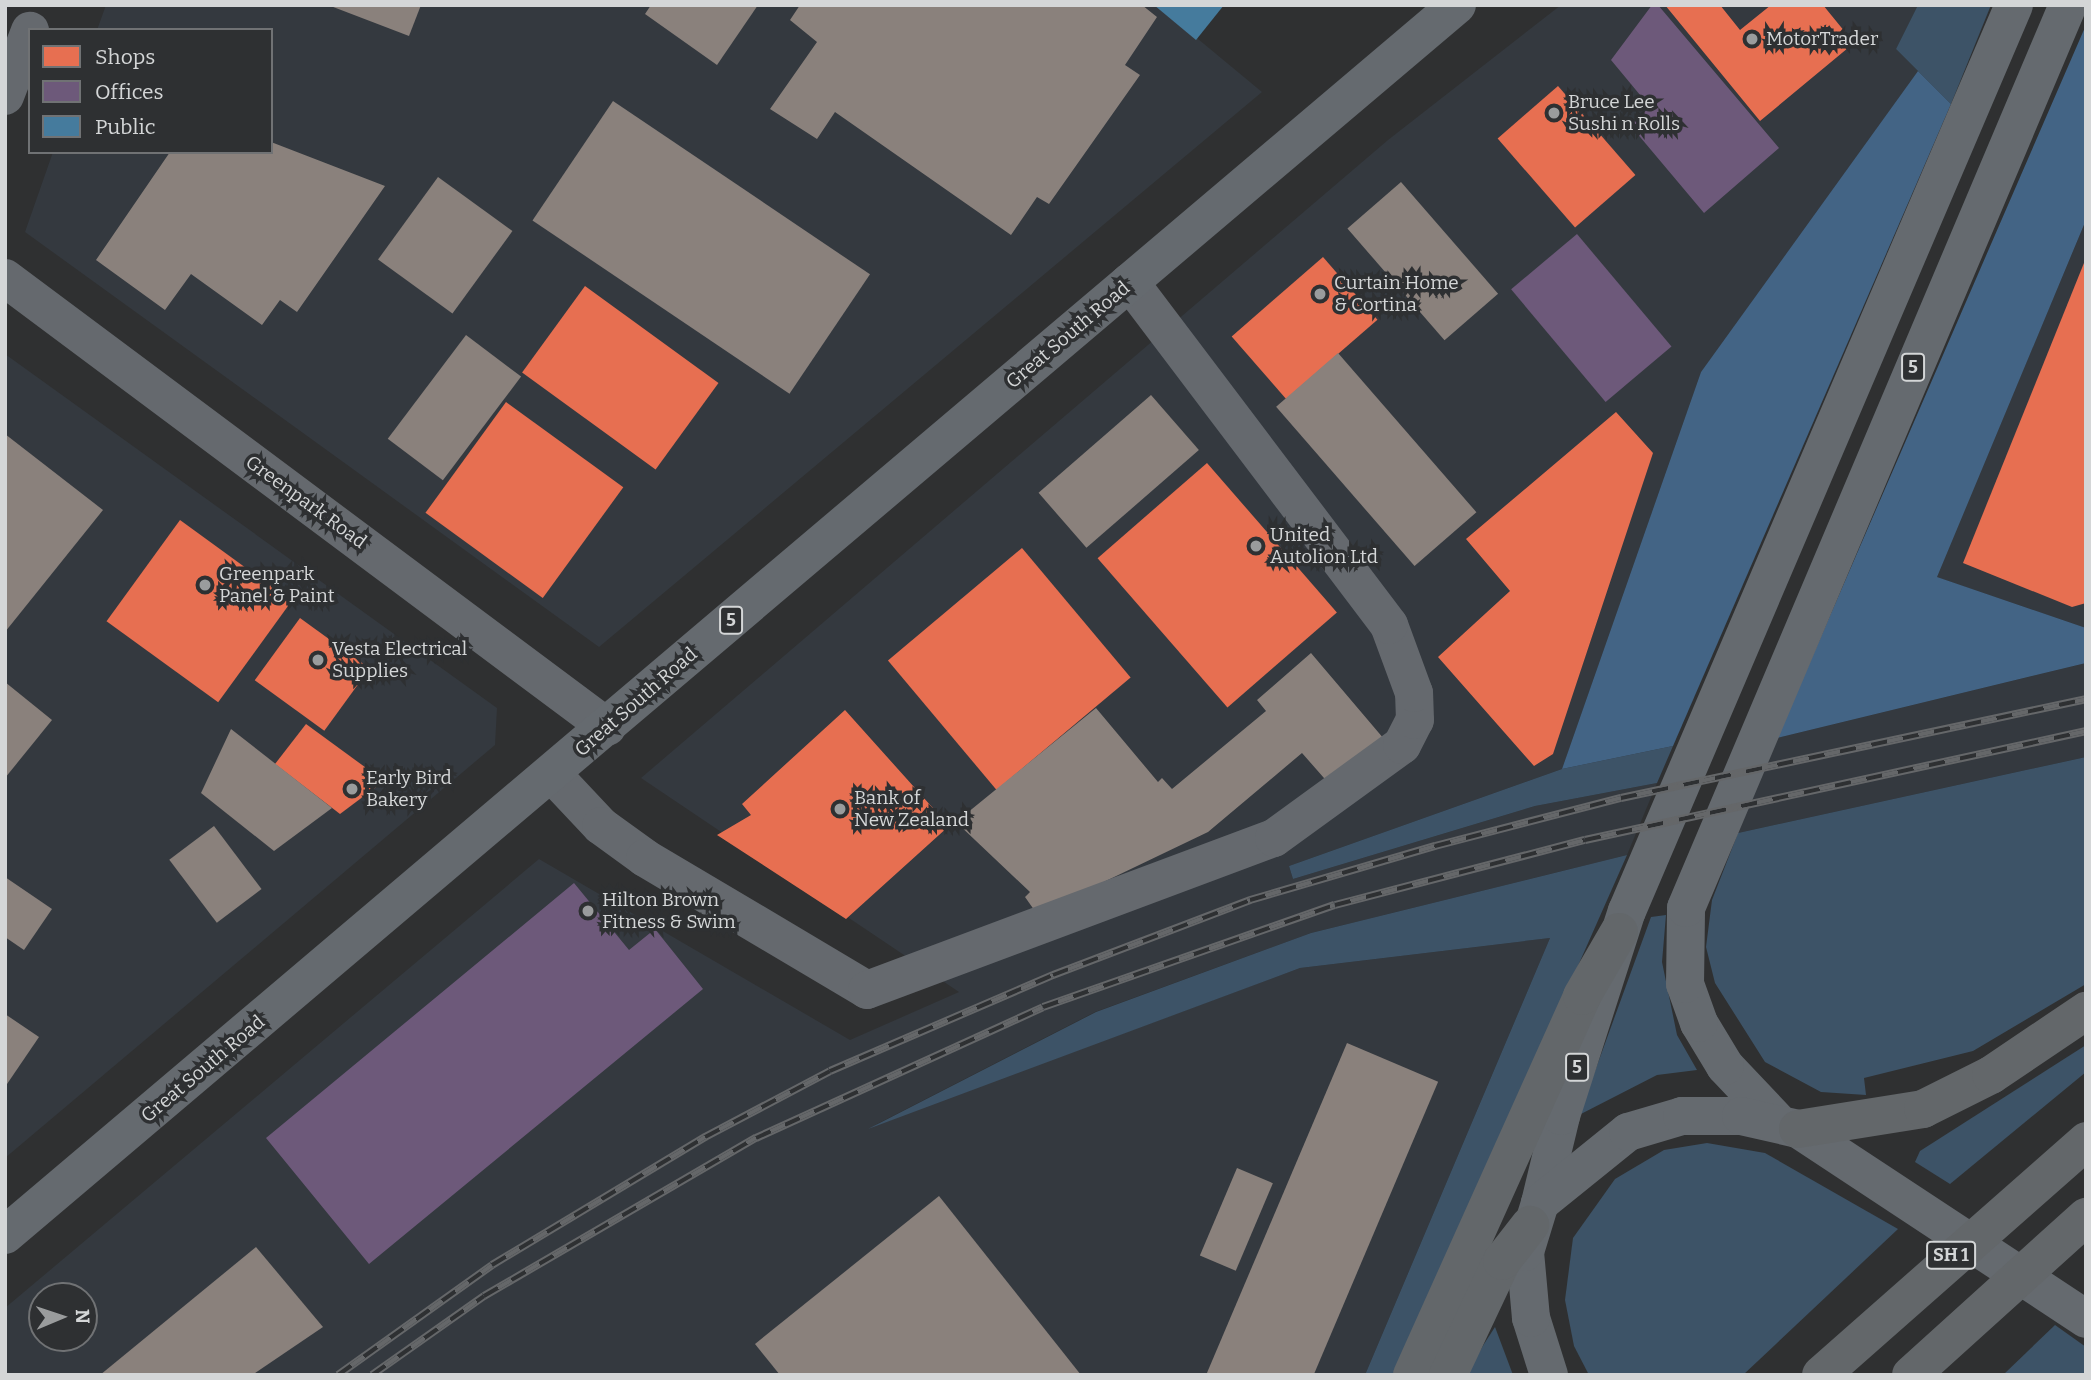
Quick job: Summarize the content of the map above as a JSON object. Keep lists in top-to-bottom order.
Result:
{
  "streets": {
    "highway": ["SH 1"],
    "main road": ["Great South Road", "5"],
    "street": ["Greenpark Road"]
  },
  "crossings": [
    ["Great South Road", "Greenpark Road"]
  ],
  "places": [
    "MotorTrader",
    "Bruce Lee Sushi n Rolls",
    "Curtain Home & Cortina",
    "United Autolion Ltd",
    "Greenpark Panel & Paint",
    "Vesta Electrical Supplies",
    "Early Bird Bakery",
    "Bank of New Zealand",
    "Hilton Brown Fitness & Swim"
  ],
  "legend": ["Shops", "Offices", "Public"],
  "north": "right"
}
